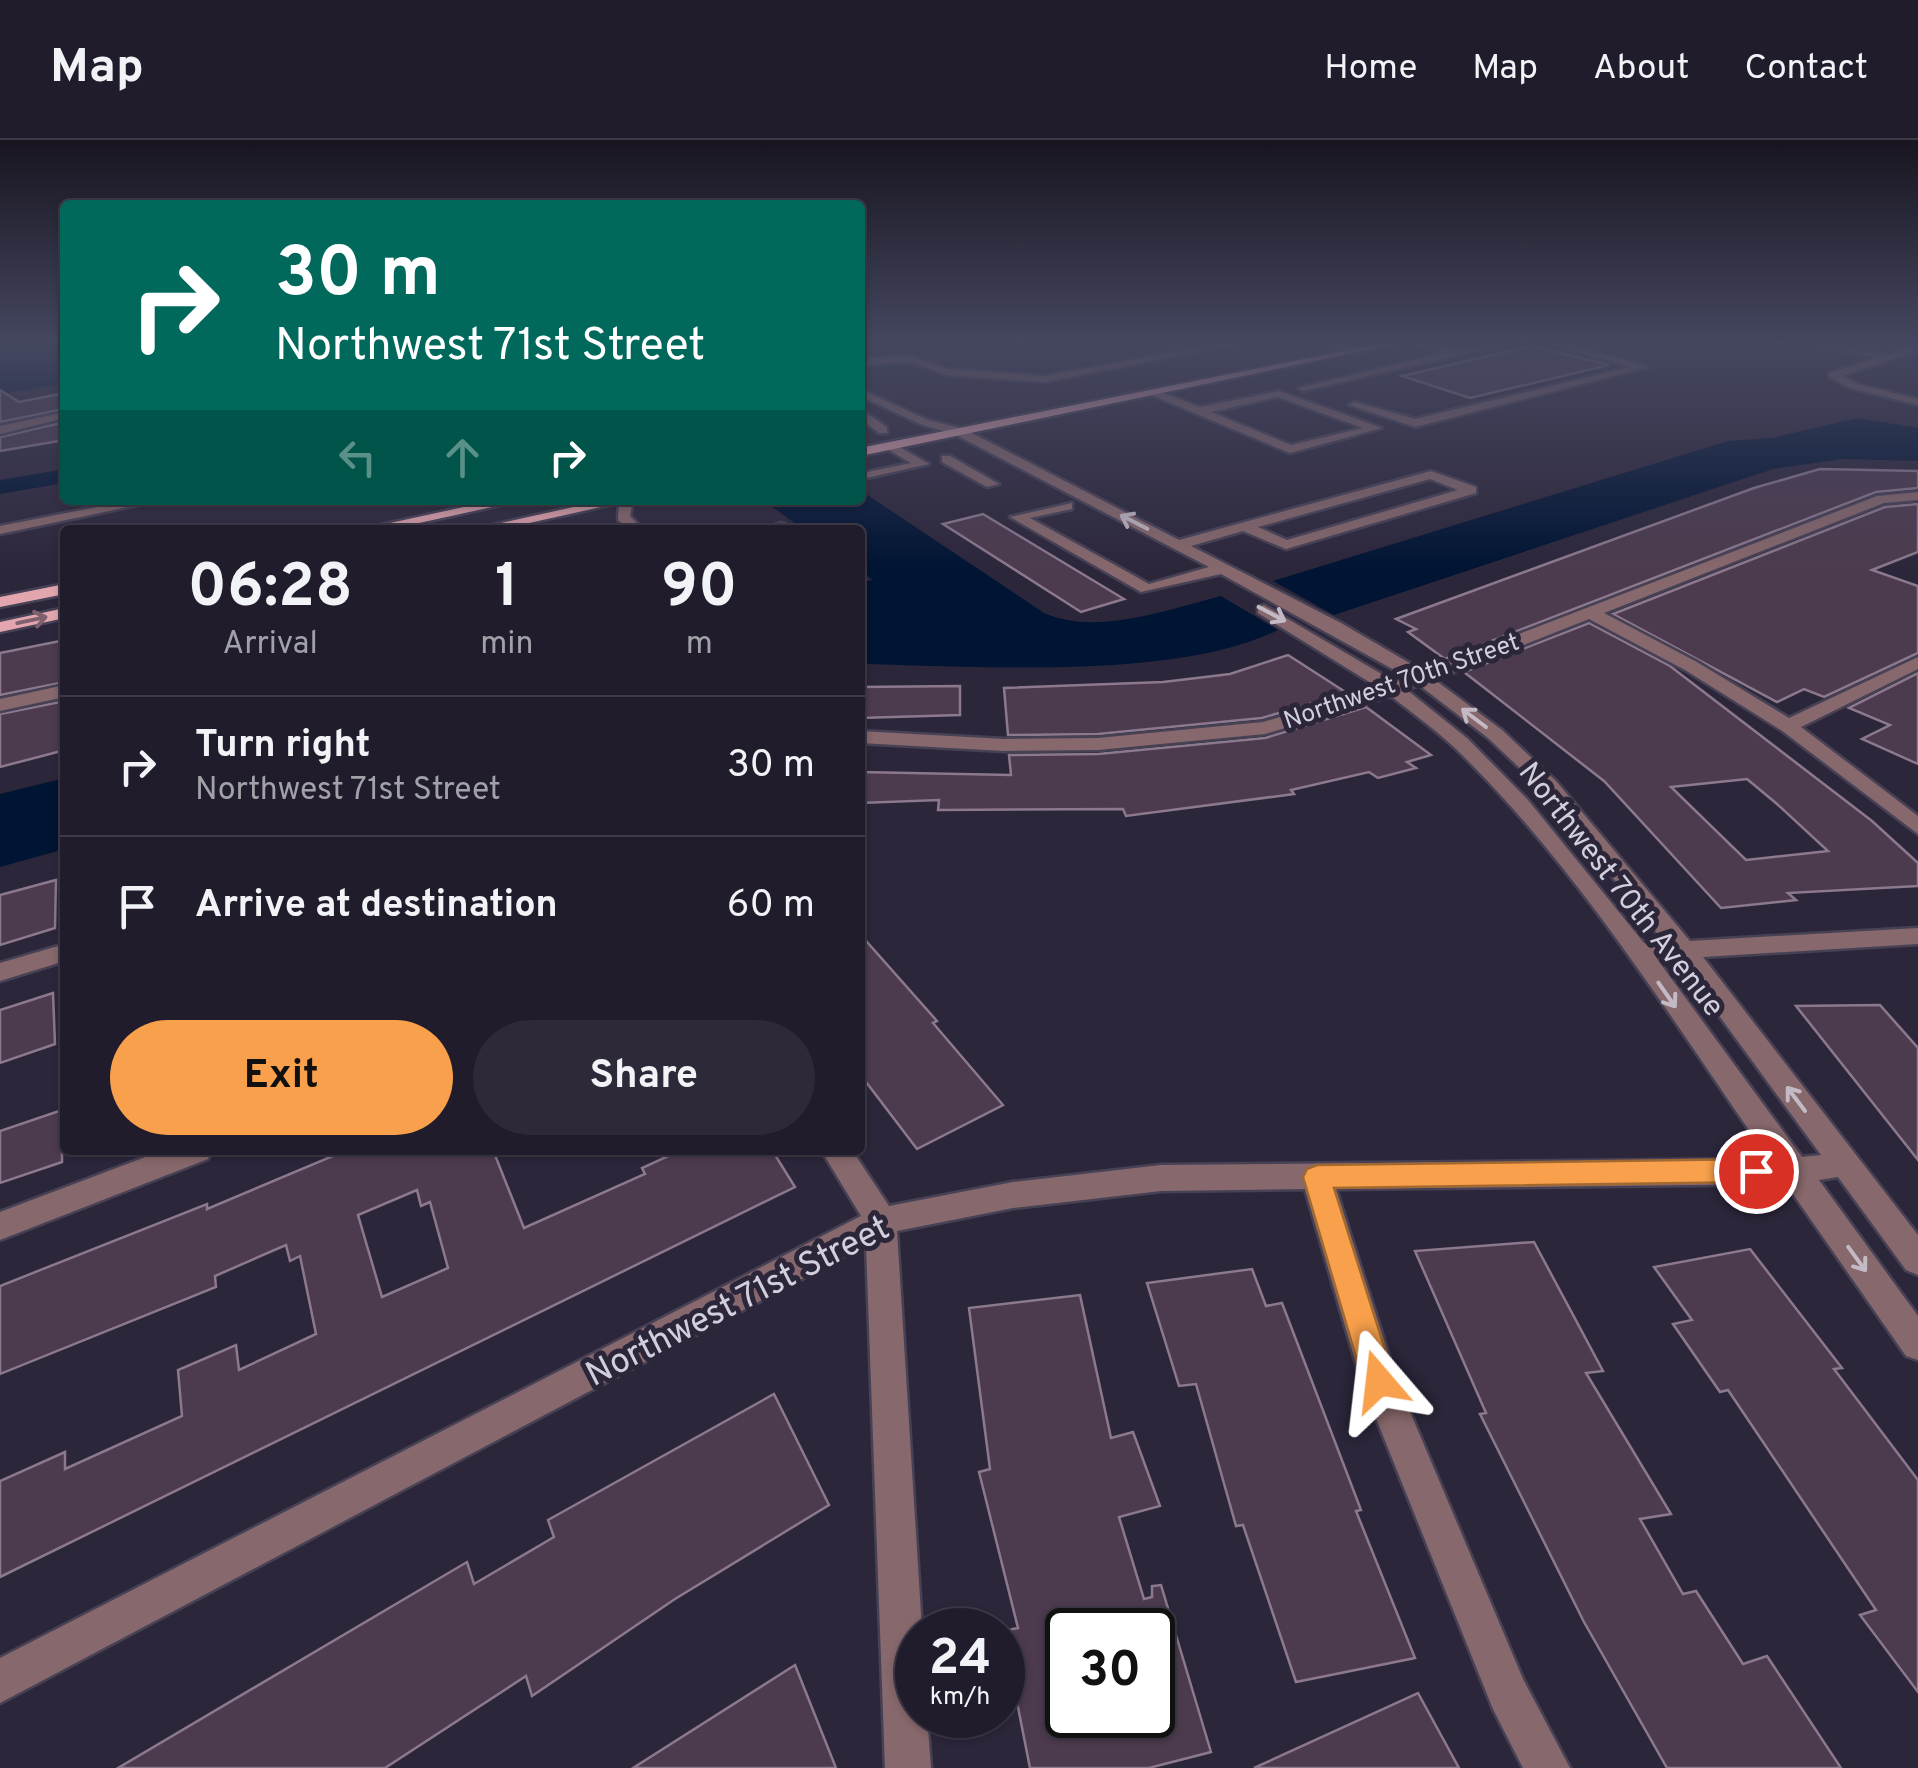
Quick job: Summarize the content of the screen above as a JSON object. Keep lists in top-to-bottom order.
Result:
{
  "streets": {
    "street": ["Northwest 70th Street", "Northwest 70th Avenue", "Northwest 71st Street"]
  },
  "crossings": [
    ["Northwest 70th Street", "Northwest 70th Avenue"],
    ["Northwest 70th Avenue", "Northwest 71st Street"]
  ],
  "page": {
    "header": "Map",
    "nav": [
      "Home",
      "Map",
      "About",
      "Contact"
    ],
    "turn": ["30 m", "Northwest 71st Street"],
    "eta": [
      "06:28",
      "Arrival",
      "1",
      "min",
      "90",
      "m"
    ],
    "list": [
      {
        "name": "Turn right",
        "note": "Northwest 71st Street",
        "value": "30 m"
      },
      {
        "name": "Arrive at destination",
        "value": "60 m"
      }
    ],
    "buttons": ["Exit", "Share"],
    "speed": "24 km/h",
    "limit": "30"
  }
}
